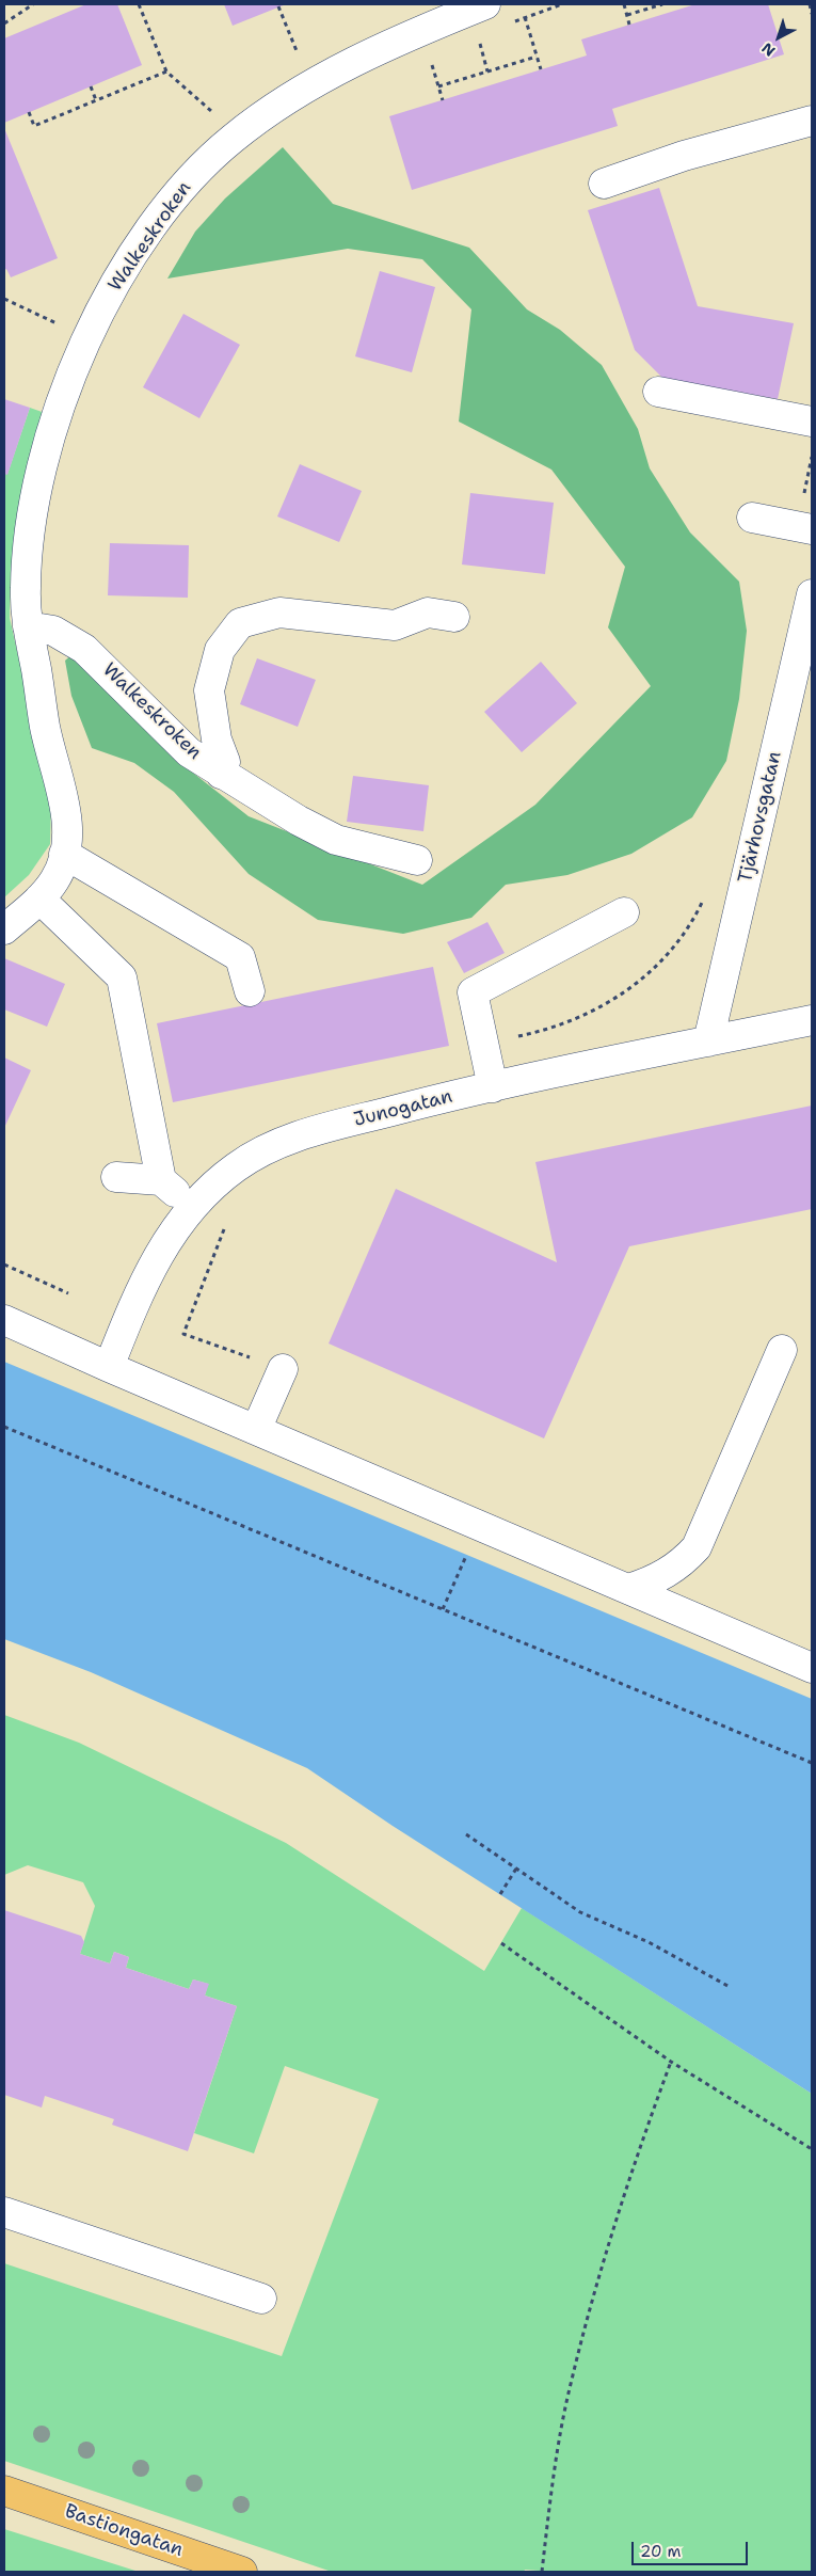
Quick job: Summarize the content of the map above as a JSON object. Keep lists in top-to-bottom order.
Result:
{
  "streets": {
    "main road": ["Bastiongatan"],
    "street": ["Walkeskroken", "Tjärhovsgatan", "Junogatan"]
  },
  "crossings": [
    ["Tjärhovsgatan", "Junogatan"]
  ],
  "scale_bar": "20 m",
  "north": "bottom left"
}
